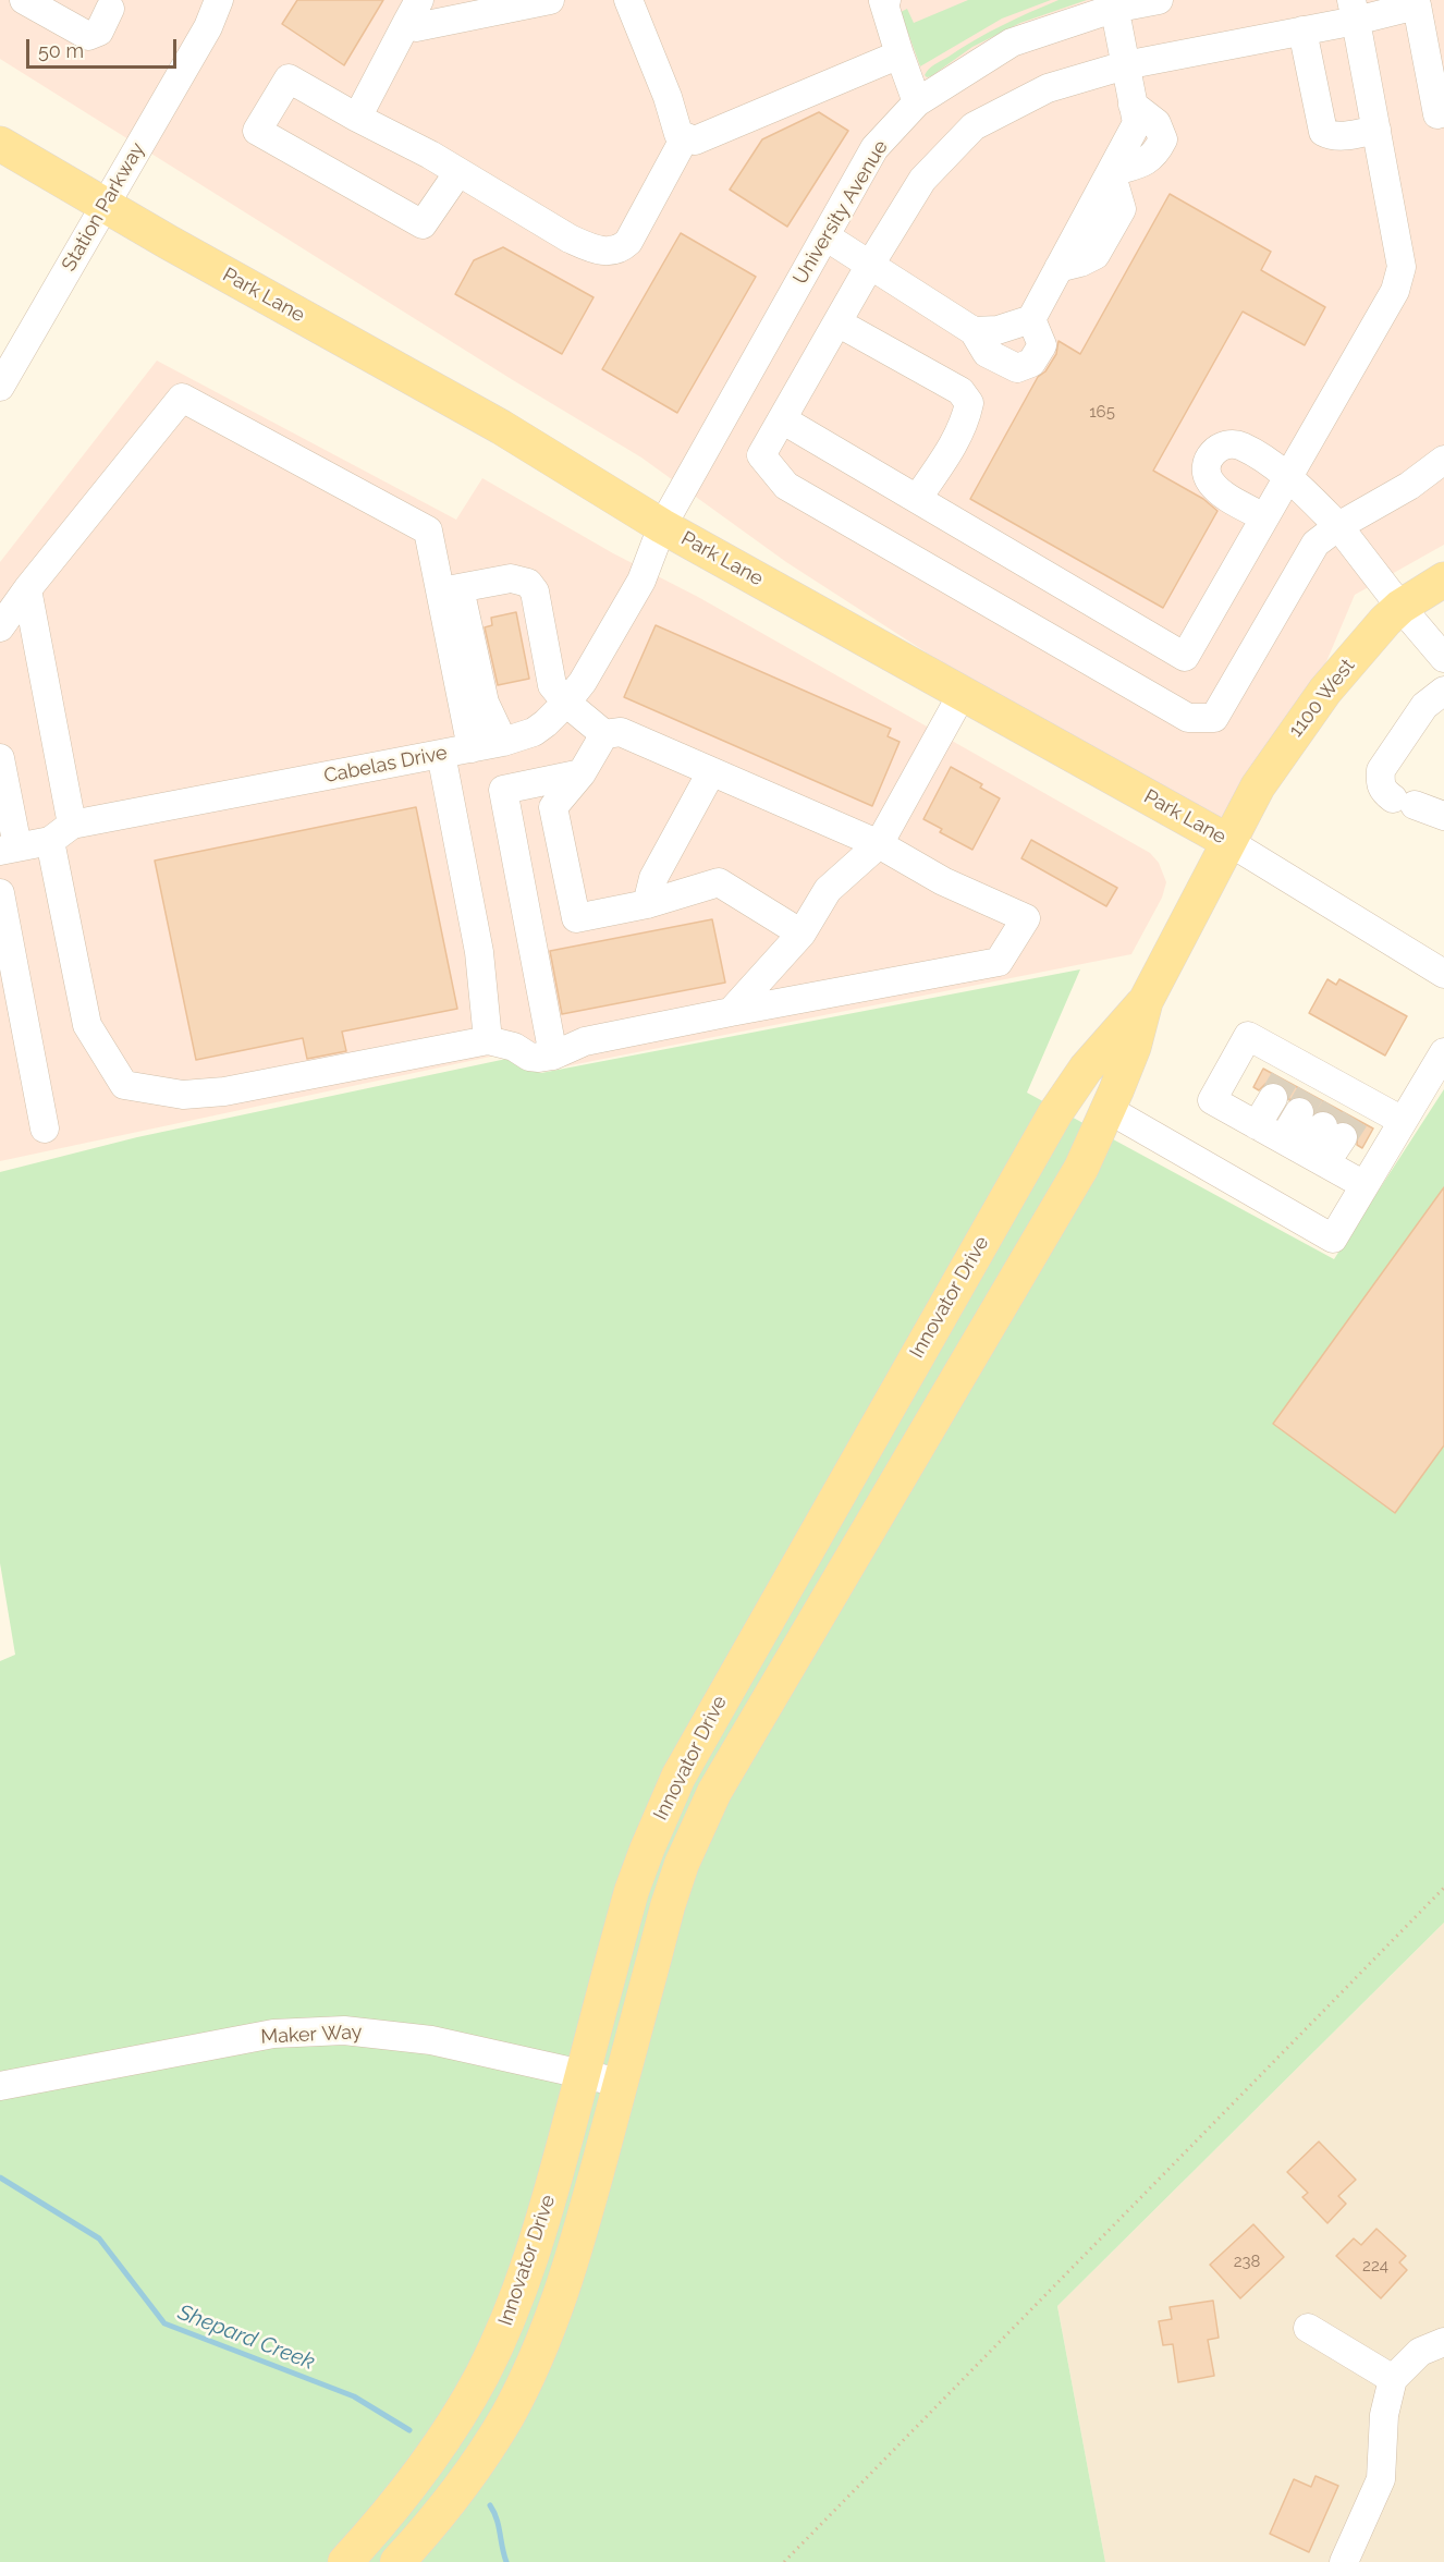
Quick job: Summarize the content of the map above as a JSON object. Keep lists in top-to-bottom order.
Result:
{
  "streets": {
    "main road": ["Park Lane", "1100 West", "Innovator Drive"],
    "street": [
      "Station Parkway",
      "University Avenue",
      "Cabelas Drive",
      "Maker Way"
    ]
  },
  "crossings": [
    ["Station Parkway", "Park Lane"],
    ["University Avenue", "Park Lane"],
    ["University Avenue", "Cabelas Drive"],
    ["Park Lane", "1100 West"],
    ["Park Lane", "Cabelas Drive"],
    ["Park Lane", "Innovator Drive"],
    ["1100 West", "Innovator Drive"],
    ["Innovator Drive", "Maker Way"]
  ],
  "water": ["Shepard Creek"],
  "house_numbers": ["165", "238", "224"],
  "scale_bar": "50 m"
}
